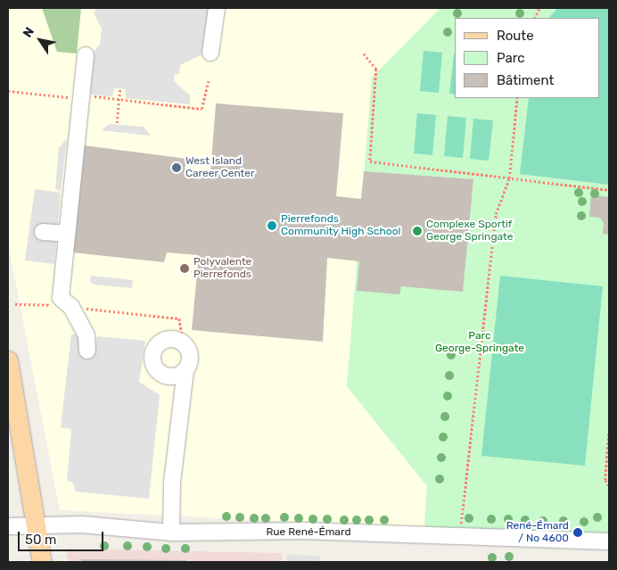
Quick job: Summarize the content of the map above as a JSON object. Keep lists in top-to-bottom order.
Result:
{
  "streets": {
    "street": ["Rue René-Émard"]
  },
  "parks": ["Parc George-Springate"],
  "places": [
    "West Island Career Center",
    "Pierrefonds Community High School",
    "Complexe Sportif George Springate",
    "Polyvalente Pierrefonds",
    "René-Émard / No 4600"
  ],
  "legend": ["Route", "Parc", "Bâtiment"],
  "scale_bar": "50 m",
  "north": "top left"
}
